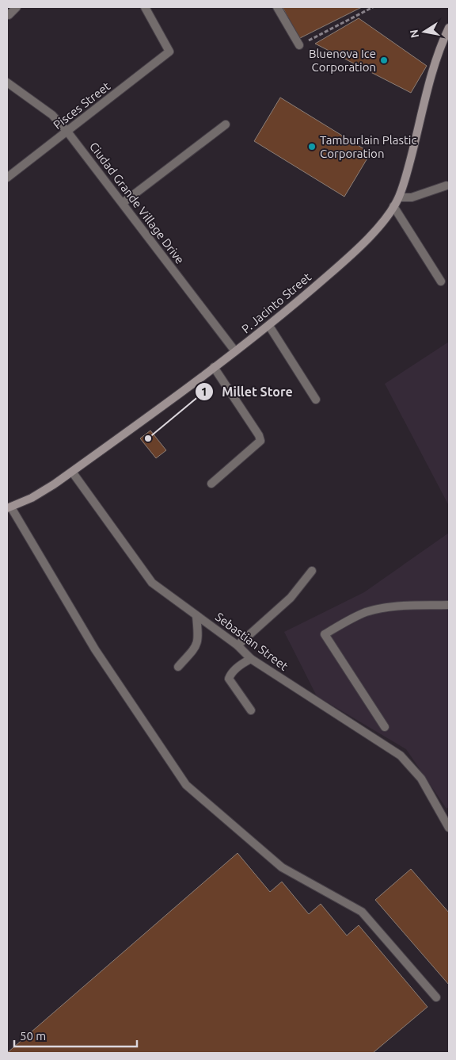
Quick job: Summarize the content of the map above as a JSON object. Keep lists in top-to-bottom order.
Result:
{
  "streets": {
    "street": [
      "Pisces Street",
      "Ciudad Grande Village Drive",
      "P. Jacinto Street",
      "Sebastian Street"
    ]
  },
  "crossings": [
    ["Pisces Street", "Ciudad Grande Village Drive"],
    ["Ciudad Grande Village Drive", "P. Jacinto Street"],
    ["P. Jacinto Street", "Sebastian Street"]
  ],
  "places": ["Bluenova Ice Corporation", "Tamburlain Plastic Corporation", "Millet Store"],
  "scale_bar": "50 m",
  "north": "left"
}
